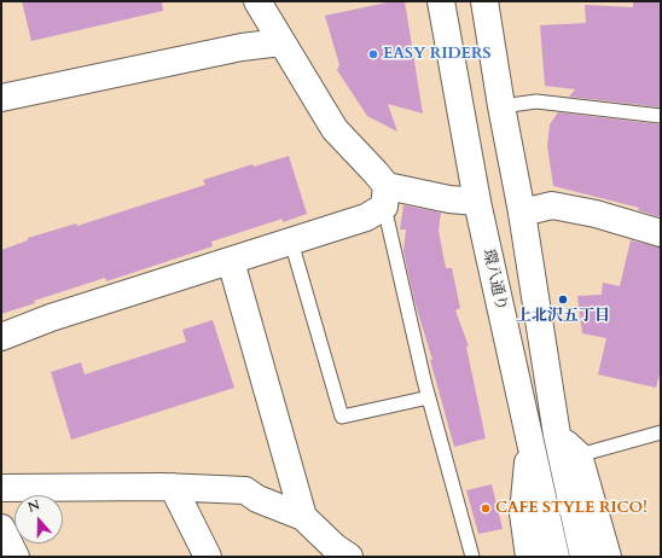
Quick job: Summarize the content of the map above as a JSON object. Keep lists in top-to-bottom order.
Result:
{
  "streets": {
    "street": ["環八通り"]
  },
  "places": ["EASY RIDERS", "上北沢五丁目", "CAFE STYLE RICO!"],
  "north": "top"
}
